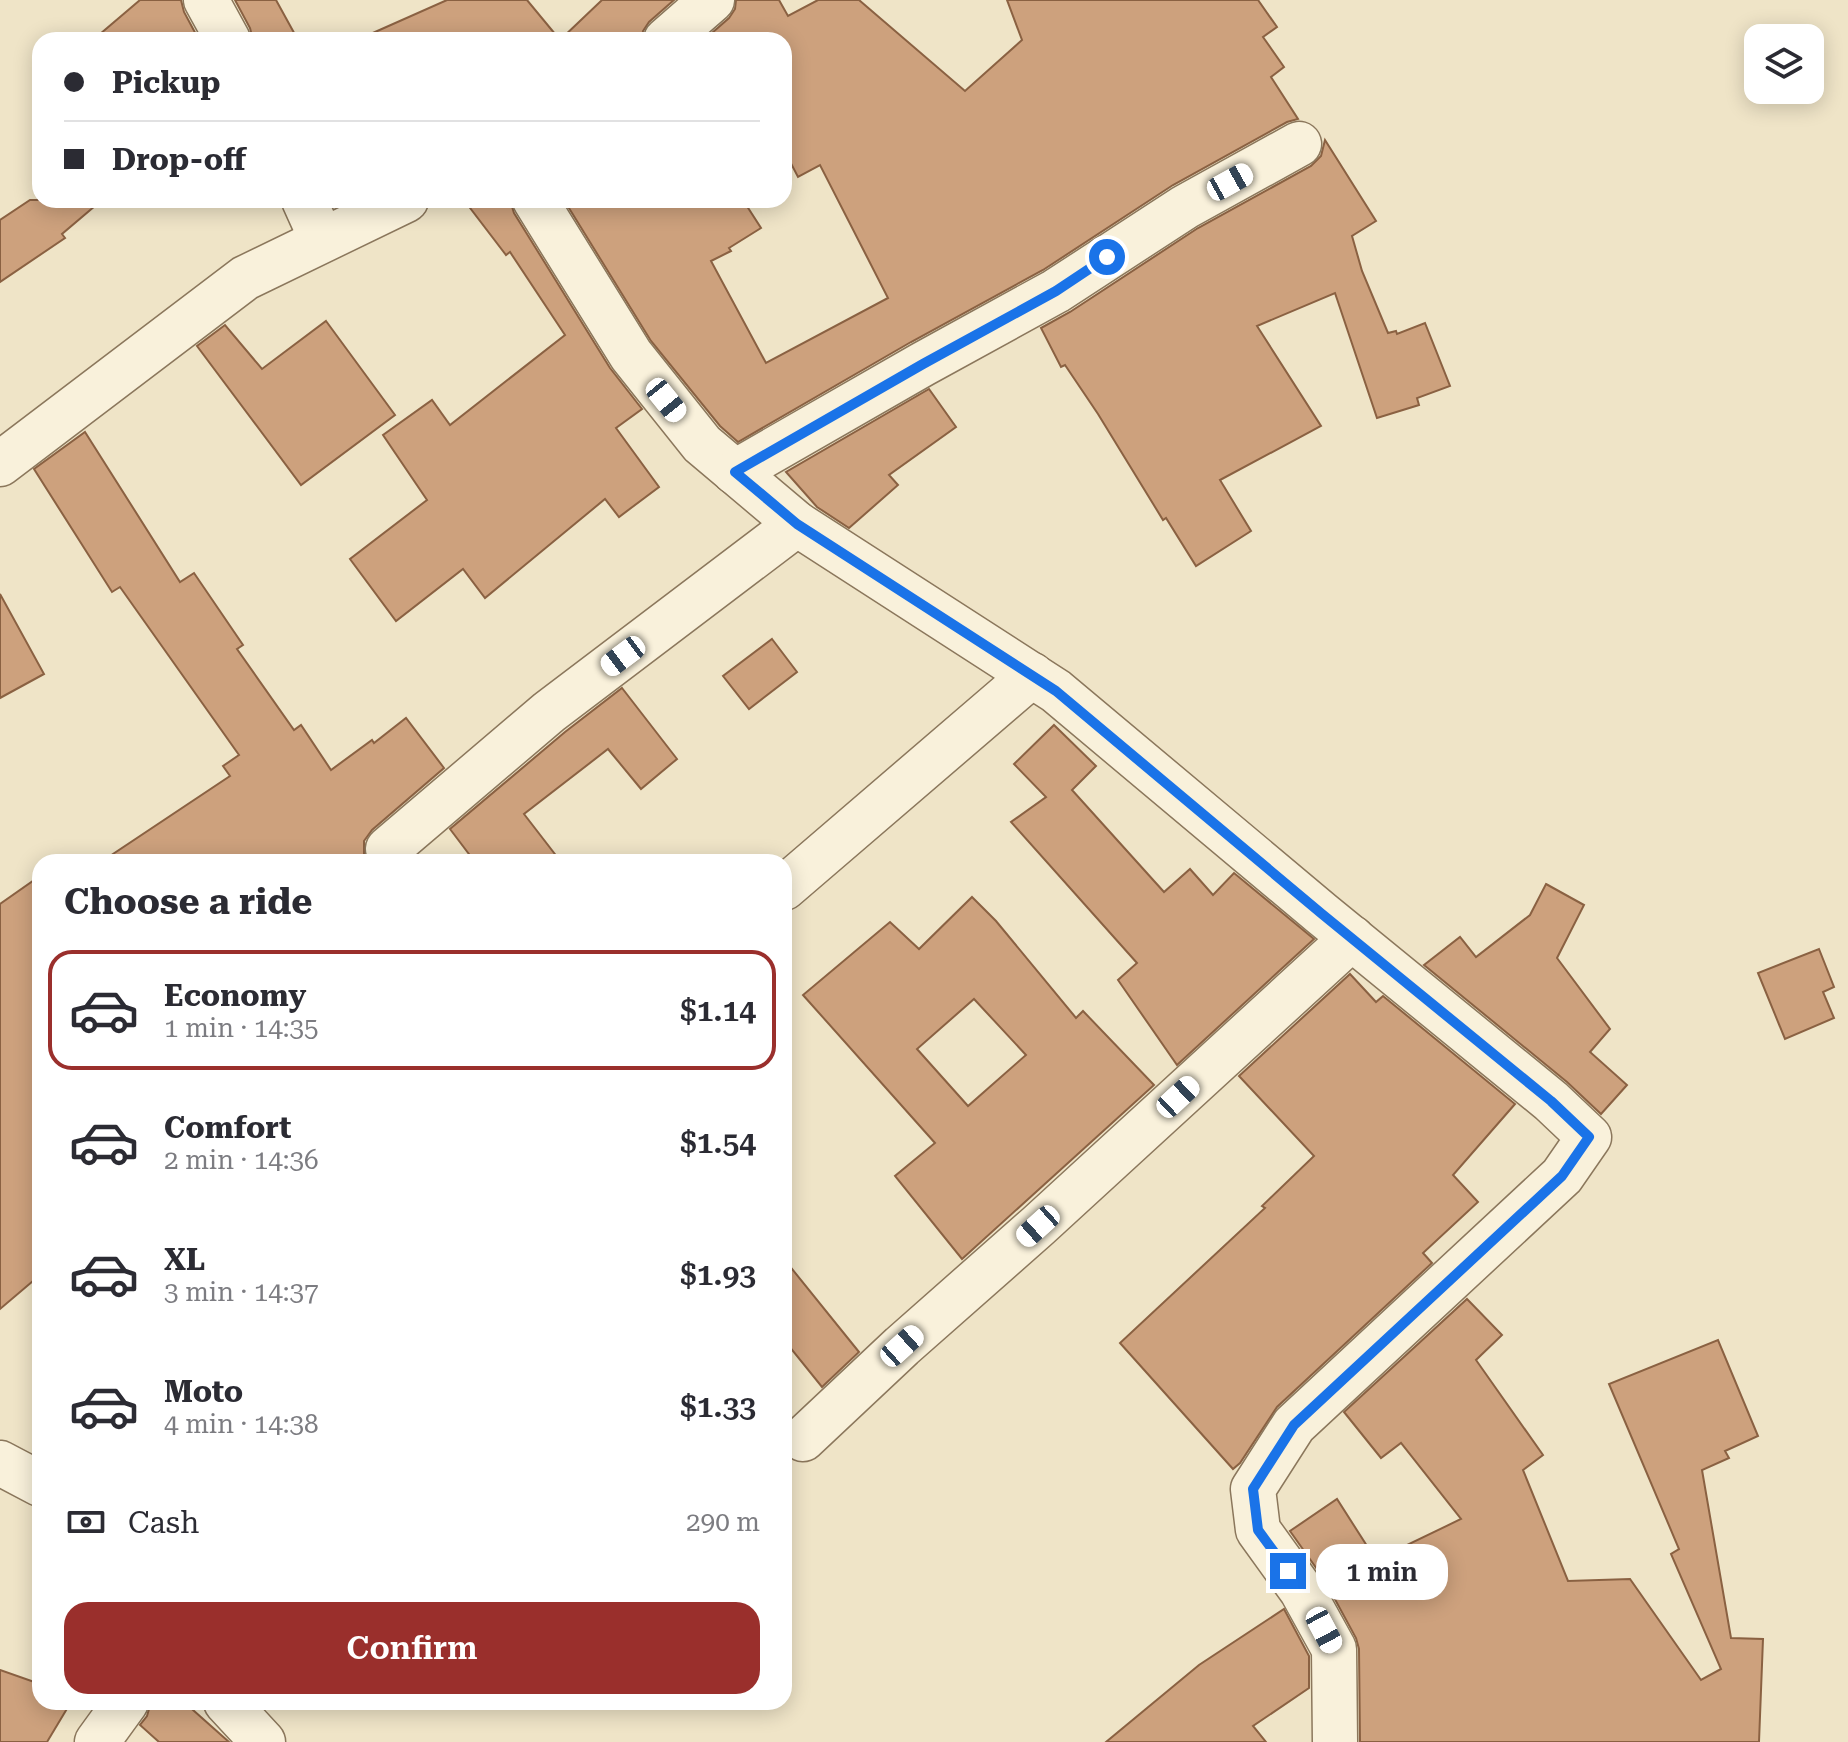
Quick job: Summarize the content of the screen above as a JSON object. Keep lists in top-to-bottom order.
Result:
{
  "page": {
    "banner": ["Pickup", "Drop-off"],
    "heading": "Choose a ride",
    "list": [
      {
        "name": "Economy",
        "note": "1 min · 14:35",
        "value": "$1.14"
      },
      {
        "name": "Comfort",
        "note": "2 min · 14:36",
        "value": "$1.54"
      },
      {
        "name": "XL",
        "note": "3 min · 14:37",
        "value": "$1.93"
      },
      {
        "name": "Moto",
        "note": "4 min · 14:38",
        "value": "$1.33"
      }
    ],
    "pay": ["Cash", "290 m"],
    "bubble": "1 min",
    "buttons": "Confirm"
  }
}
